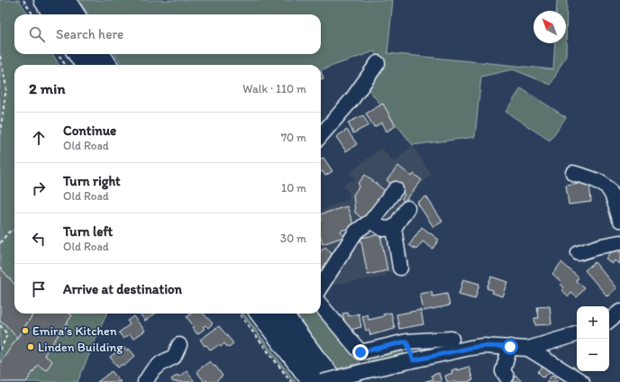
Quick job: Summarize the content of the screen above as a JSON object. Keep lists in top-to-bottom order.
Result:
{
  "places": ["Emira’s Kitchen", "Linden Building"],
  "north": "top left",
  "page": {
    "search": "Search here",
    "heading": ["2 min", "Walk · 110 m"],
    "list": [
      ["Continue", "Old Road", "70 m"],
      ["Turn right", "Old Road", "10 m"],
      ["Turn left", "Old Road", "30 m"],
      "Arrive at destination"
    ],
    "map_buttons": ["+", "−"]
  }
}
